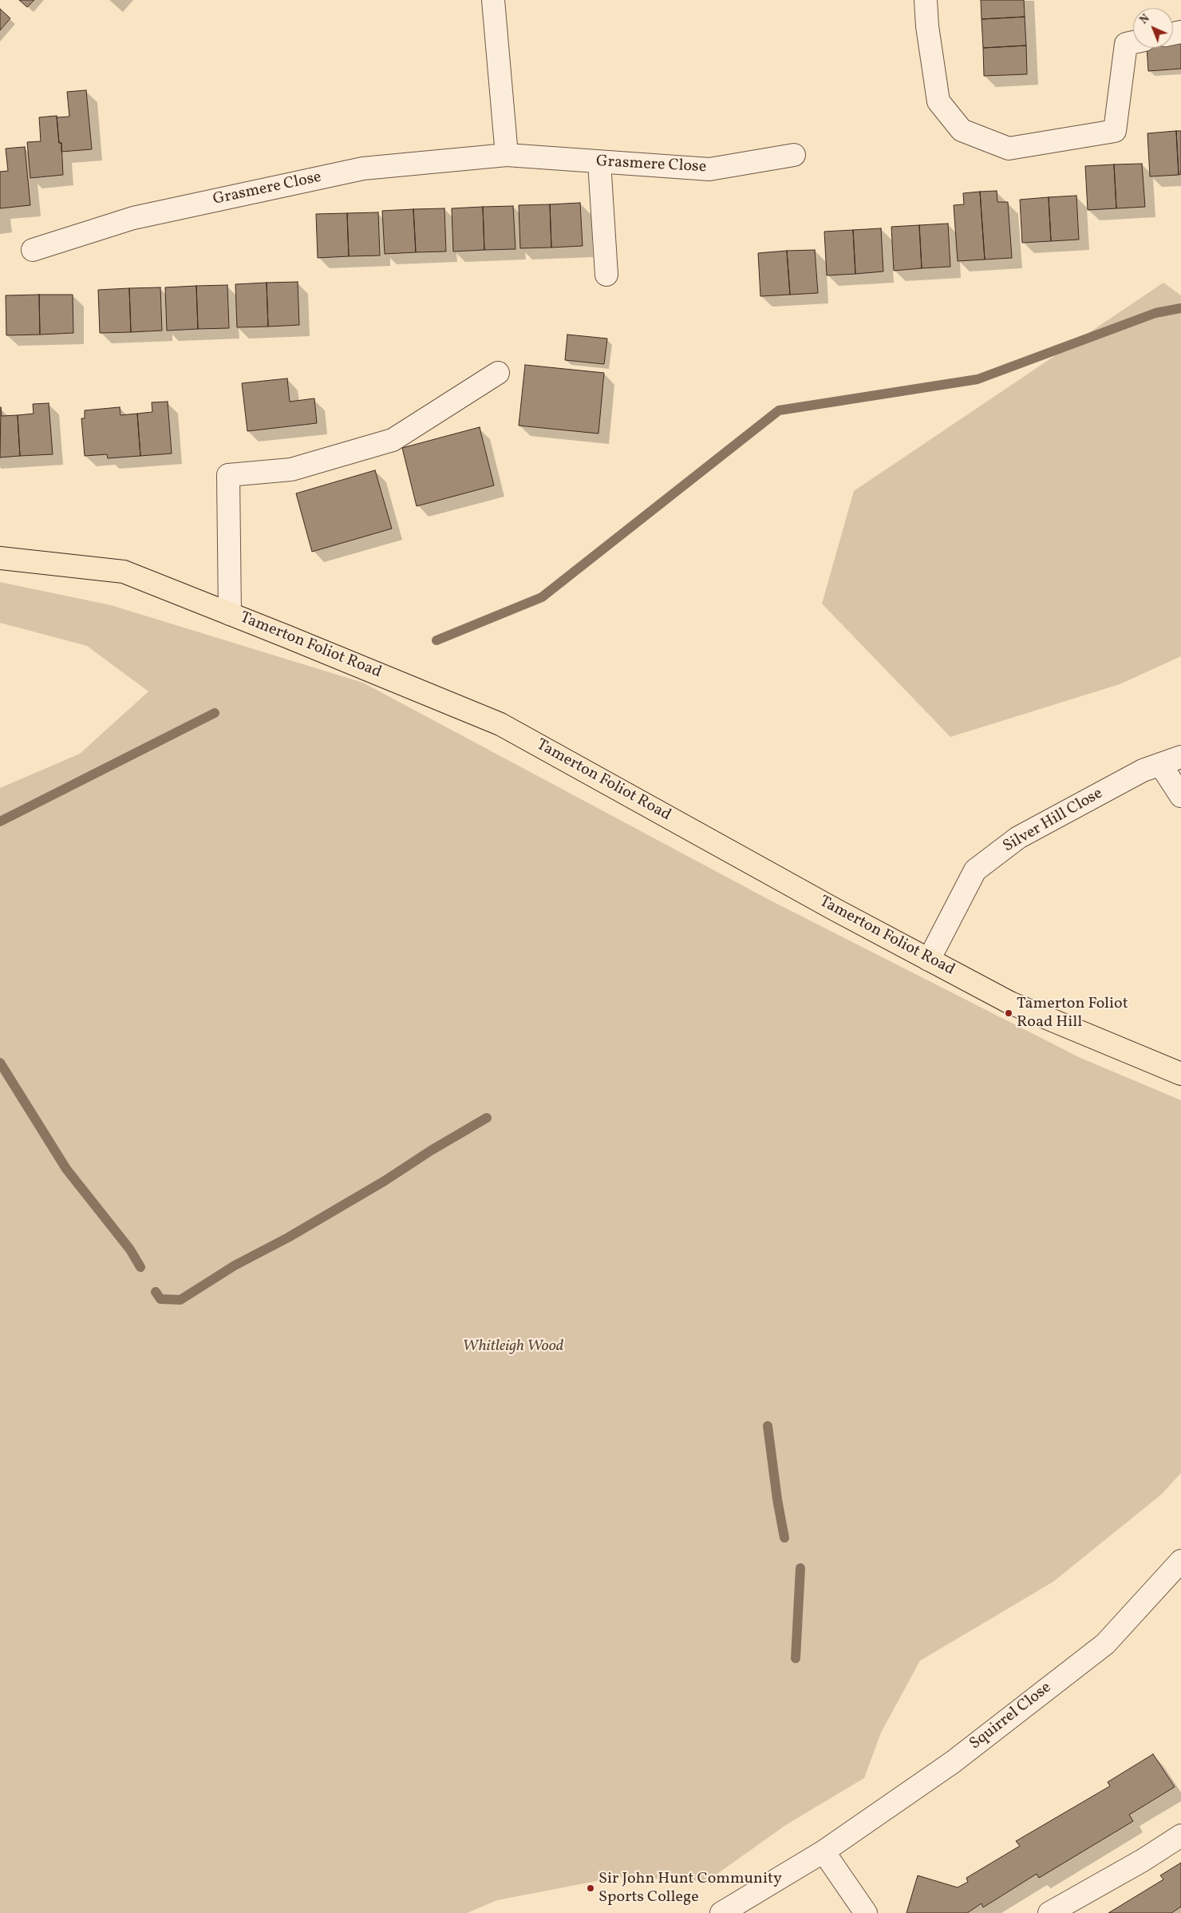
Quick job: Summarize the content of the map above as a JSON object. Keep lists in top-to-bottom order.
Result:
{
  "streets": {
    "main road": ["Tamerton Foliot Road"],
    "street": ["Grasmere Close", "Silver Hill Close", "Squirrel Close"]
  },
  "crossings": [
    ["Tamerton Foliot Road", "Silver Hill Close"]
  ],
  "parks": ["Whitleigh Wood"],
  "places": ["Tamerton Foliot Road Hill", "Sir John Hunt Community Sports College"],
  "north": "top left"
}
